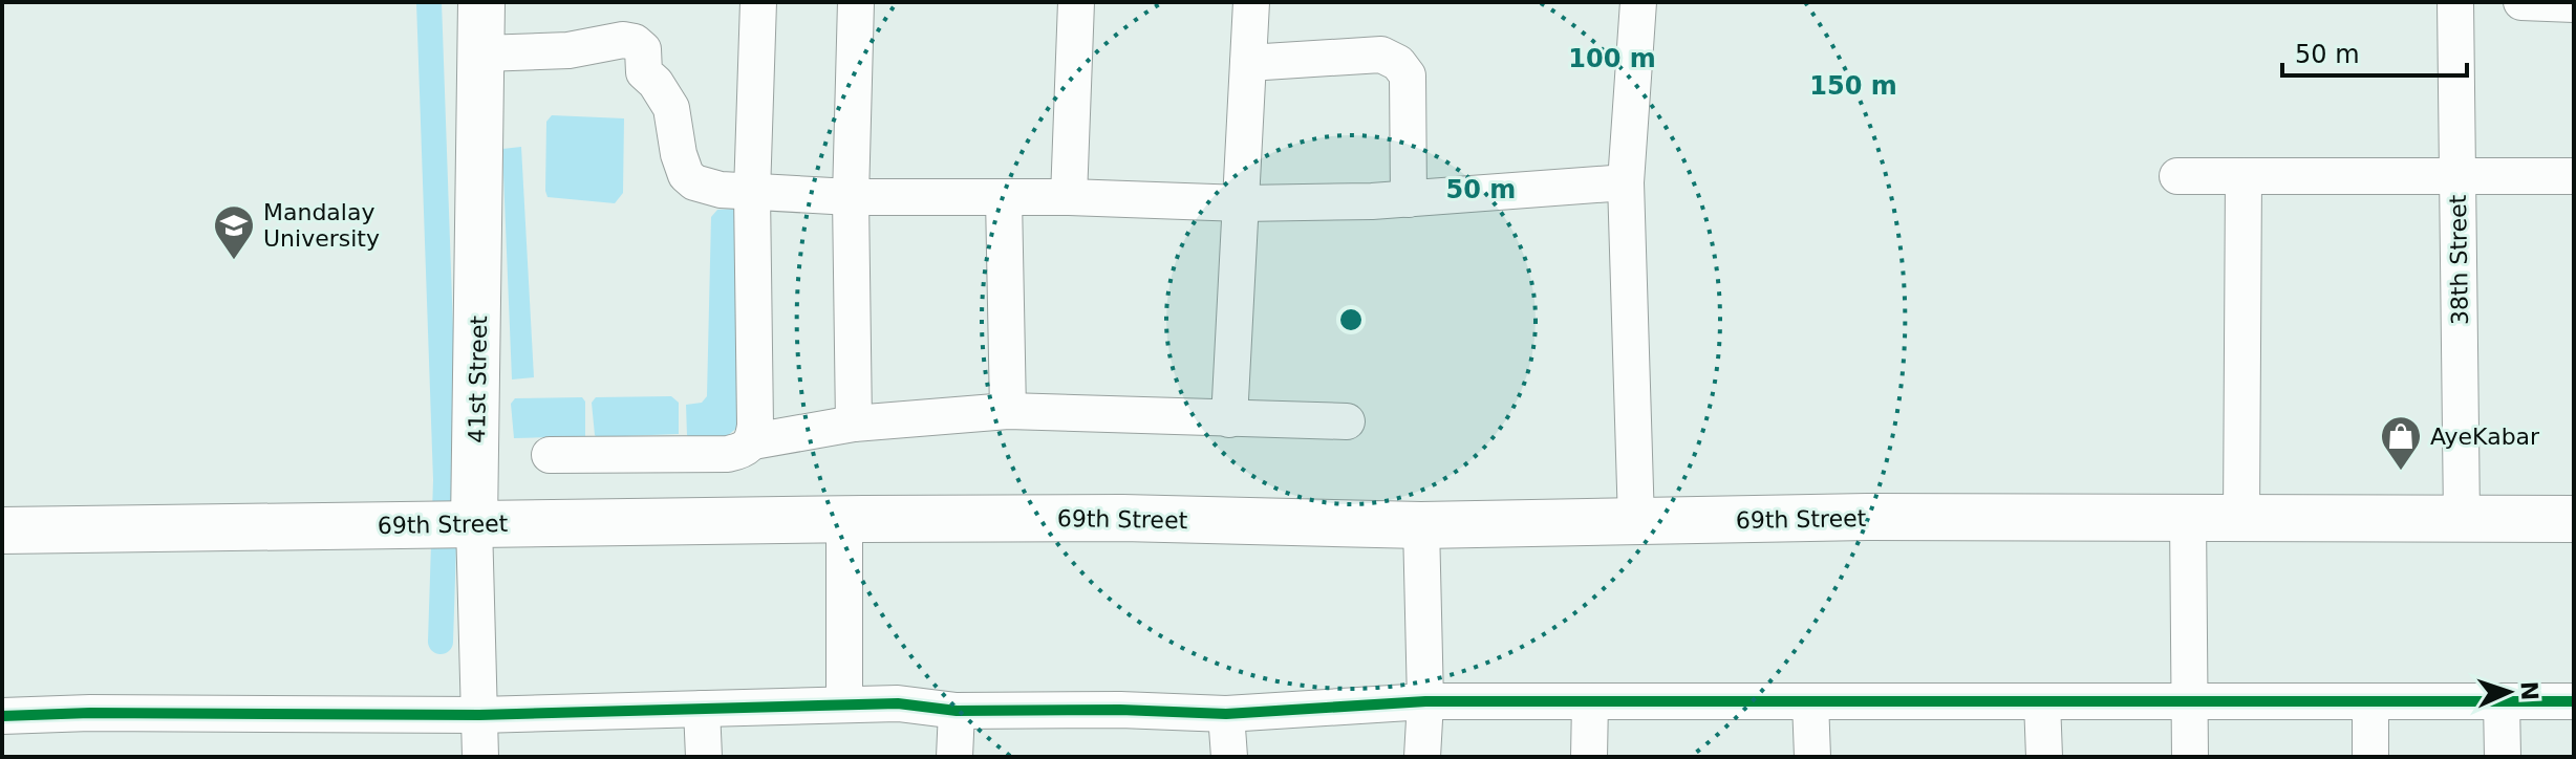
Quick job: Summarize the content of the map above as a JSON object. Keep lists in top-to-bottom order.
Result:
{
  "streets": {
    "main road": ["41st Street", "69th Street"],
    "street": ["38th Street"]
  },
  "crossings": [
    ["38th Street", "69th Street"],
    ["41st Street", "69th Street"]
  ],
  "places": {
    "school or university": ["Mandalay University"],
    "shop": ["AyeKabar"]
  },
  "scale_bar": "50 m",
  "north": "right",
  "rings": ["100 m", "150 m", "50 m"]
}
